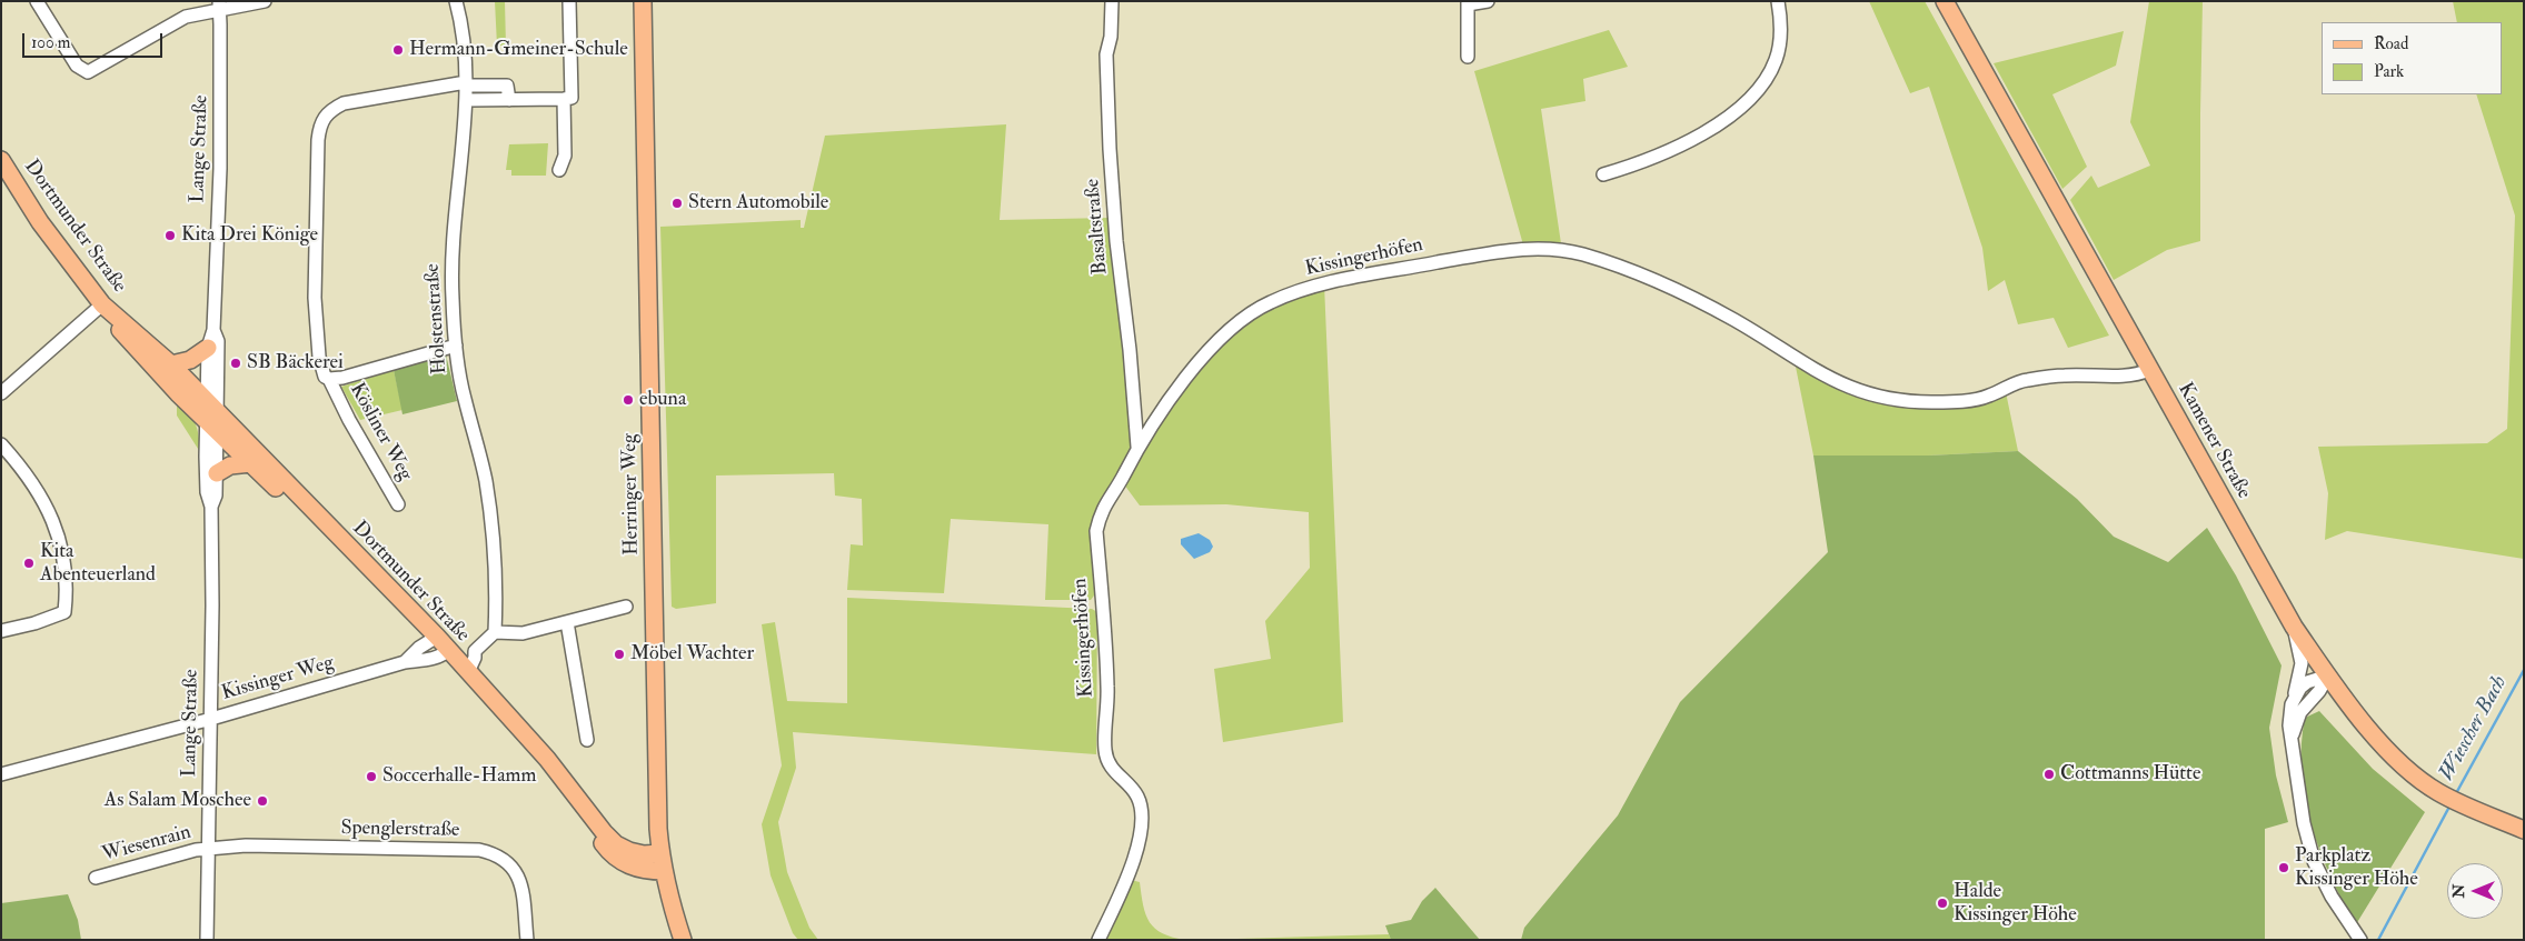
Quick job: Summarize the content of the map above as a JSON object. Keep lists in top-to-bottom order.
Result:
{
  "streets": {
    "main road": ["Dortmunder Straße", "Kamener Straße", "Herringer Weg"],
    "street": [
      "Lange Straße",
      "Basaltstraße",
      "Kissingerhöfen",
      "Holstenstraße",
      "Kösliner Weg",
      "Kissinger Weg",
      "Spenglerstraße",
      "Wiesenrain"
    ]
  },
  "crossings": [
    ["Lange Straße", "Dortmunder Straße"],
    ["Lange Straße", "Kissinger Weg"],
    ["Lange Straße", "Spenglerstraße"],
    ["Lange Straße", "Wiesenrain"],
    ["Dortmunder Straße", "Herringer Weg"],
    ["Dortmunder Straße", "Kissinger Weg"],
    ["Basaltstraße", "Kissingerhöfen"],
    ["Kissingerhöfen", "Kamener Straße"],
    ["Holstenstraße", "Kösliner Weg"],
    ["Holstenstraße", "Kissinger Weg"],
    ["Spenglerstraße", "Wiesenrain"]
  ],
  "water": ["Wiescher Bach"],
  "places": [
    "Hermann-Gmeiner-Schule",
    "Stern Automobile",
    "Kita Drei Könige",
    "SB Bäckerei",
    "ebuna",
    "Kita Abenteuerland",
    "Möbel Wachter",
    "Cottmanns Hütte",
    "Soccerhalle-Hamm",
    "As Salam Moschee",
    "Parkplatz Kissinger Höhe",
    "Halde Kissinger Höhe"
  ],
  "legend": ["Road", "Park"],
  "scale_bar": "100 m",
  "north": "left"
}
